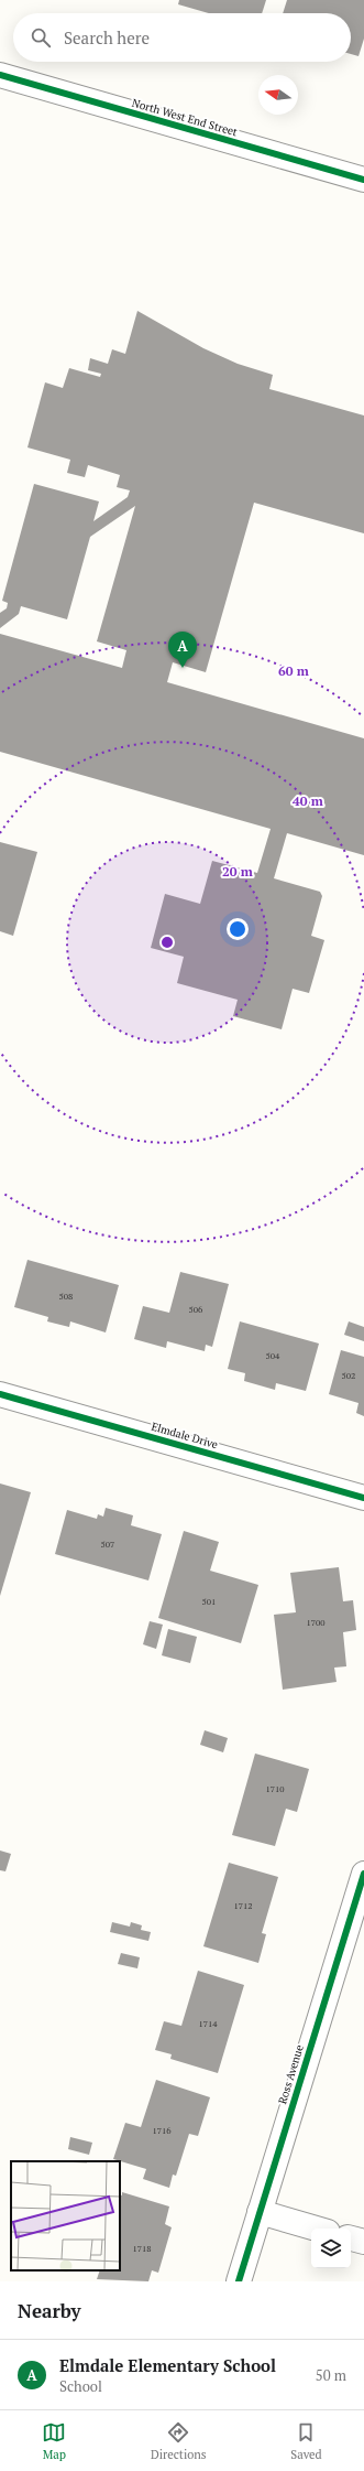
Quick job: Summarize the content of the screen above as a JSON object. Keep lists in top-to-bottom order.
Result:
{
  "streets": {
    "street": ["North West End Street", "Elmdale Drive", "Ross Avenue"]
  },
  "house_numbers": [
    "508",
    "506",
    "504",
    "502",
    "507",
    "501",
    "1700",
    "1710",
    "1712",
    "1714",
    "1716",
    "1718"
  ],
  "north": "left",
  "page": {
    "search": "Search here",
    "pins": "A",
    "heading": "Nearby",
    "list": [
      {
        "mark": "A",
        "name": "Elmdale Elementary School",
        "note": "School",
        "value": "50 m"
      }
    ],
    "nav": ["Map", "Directions", "Saved"]
  },
  "rings": ["60 m", "40 m", "20 m"]
}
